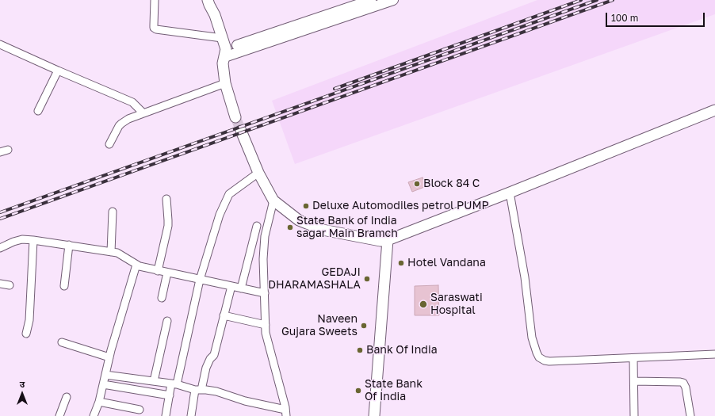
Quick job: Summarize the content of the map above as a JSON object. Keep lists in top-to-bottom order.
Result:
{
  "places": [
    "Block 84 C",
    "Deluxe Automodiles petrol PUMP",
    "State Bank of India sagar Main Bramch",
    "Hotel Vandana",
    "GEDAJI DHARAMASHALA",
    "Saraswati Hospital",
    "Naveen Gujara Sweets",
    "Bank Of India",
    "State Bank Of India"
  ],
  "scale_bar": "100 m",
  "north": "top"
}
